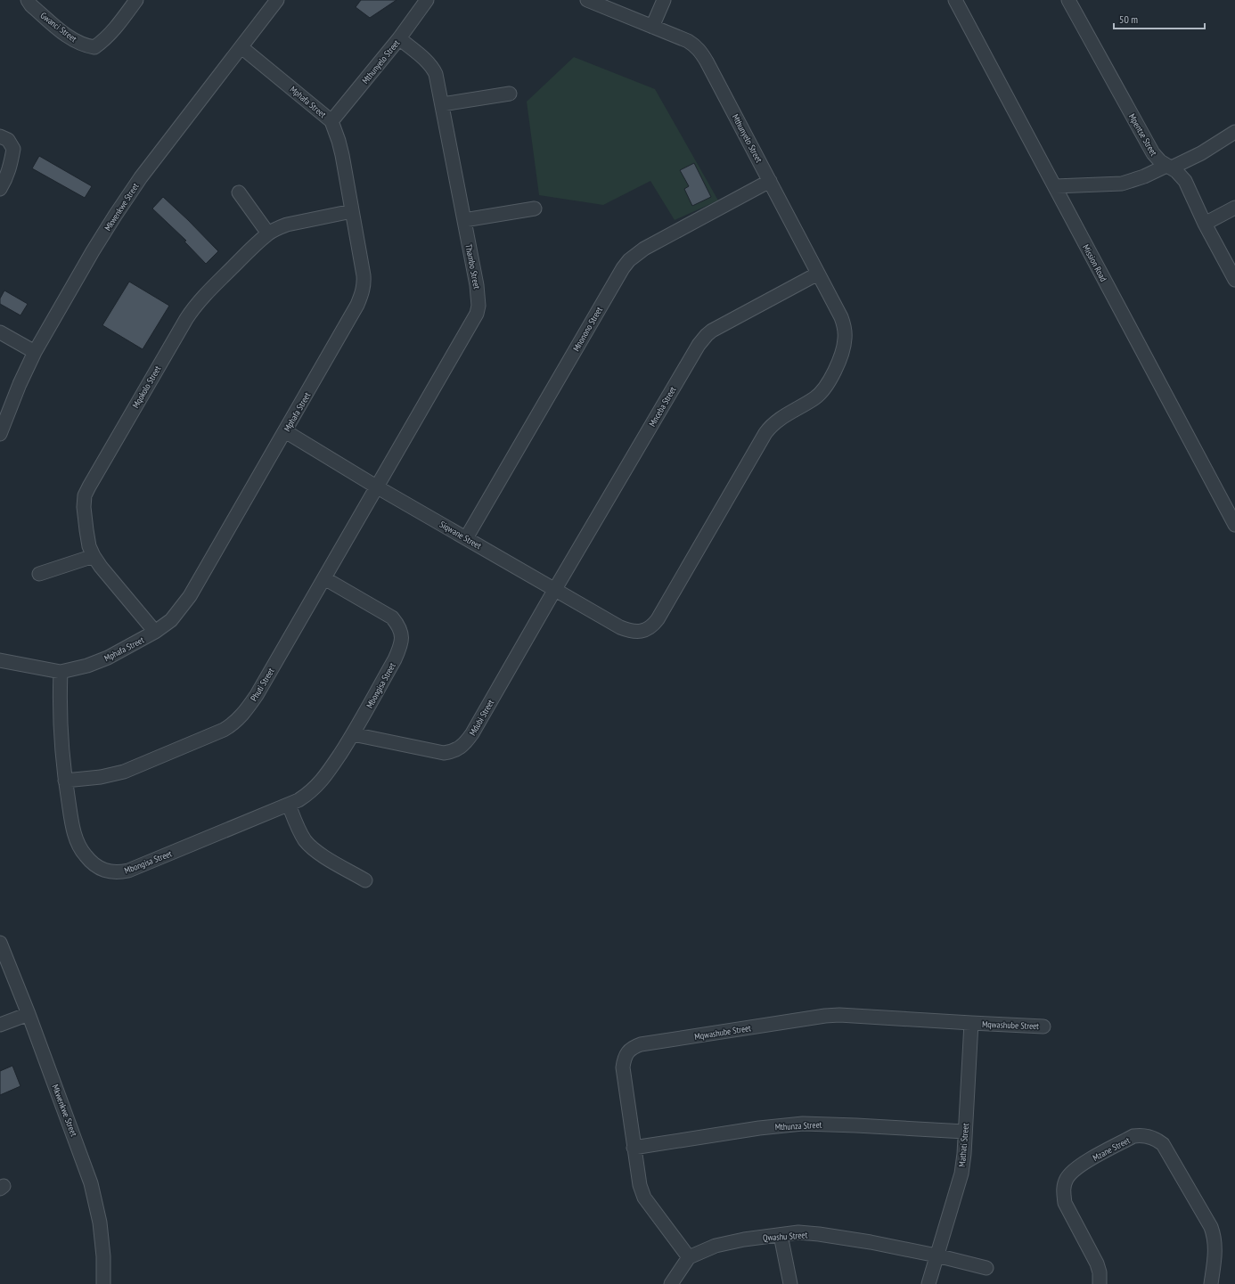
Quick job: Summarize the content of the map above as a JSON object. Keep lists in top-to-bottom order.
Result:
{
  "streets": {
    "street": [
      "Gwanci Street",
      "Mthunyelo Street",
      "Mphafa Street",
      "Mpentse Street",
      "Mkwenkwe Street",
      "Mission Road",
      "Thambo Street",
      "Mnonono Street",
      "Mqokolo Street",
      "Mnceba Street",
      "Siqwane Street",
      "Phuti Street",
      "Mbongisa Street",
      "Mdubi Street",
      "Mqwashube Street",
      "Mthunza Street",
      "Mathati Street",
      "Mzane Street",
      "Qwashu Street"
    ]
  },
  "crossings": [
    ["Mthunyelo Street", "Mphafa Street"],
    ["Mthunyelo Street", "Thambo Street"],
    ["Mthunyelo Street", "Mnonono Street"],
    ["Mthunyelo Street", "Mnceba Street"],
    ["Mthunyelo Street", "Siqwane Street"],
    ["Mphafa Street", "Mkwenkwe Street"],
    ["Mphafa Street", "Mqokolo Street"],
    ["Mphafa Street", "Siqwane Street"],
    ["Mphafa Street", "Mbongisa Street"],
    ["Thambo Street", "Siqwane Street"],
    ["Thambo Street", "Phuti Street"],
    ["Mnonono Street", "Siqwane Street"],
    ["Mnceba Street", "Siqwane Street"],
    ["Mnceba Street", "Mdubi Street"],
    ["Siqwane Street", "Phuti Street"],
    ["Siqwane Street", "Mdubi Street"],
    ["Phuti Street", "Mbongisa Street"],
    ["Mbongisa Street", "Mdubi Street"],
    ["Mqwashube Street", "Mthunza Street"],
    ["Mqwashube Street", "Mathati Street"],
    ["Mqwashube Street", "Qwashu Street"],
    ["Mthunza Street", "Mathati Street"],
    ["Mathati Street", "Qwashu Street"]
  ],
  "scale_bar": "50 m"
}
